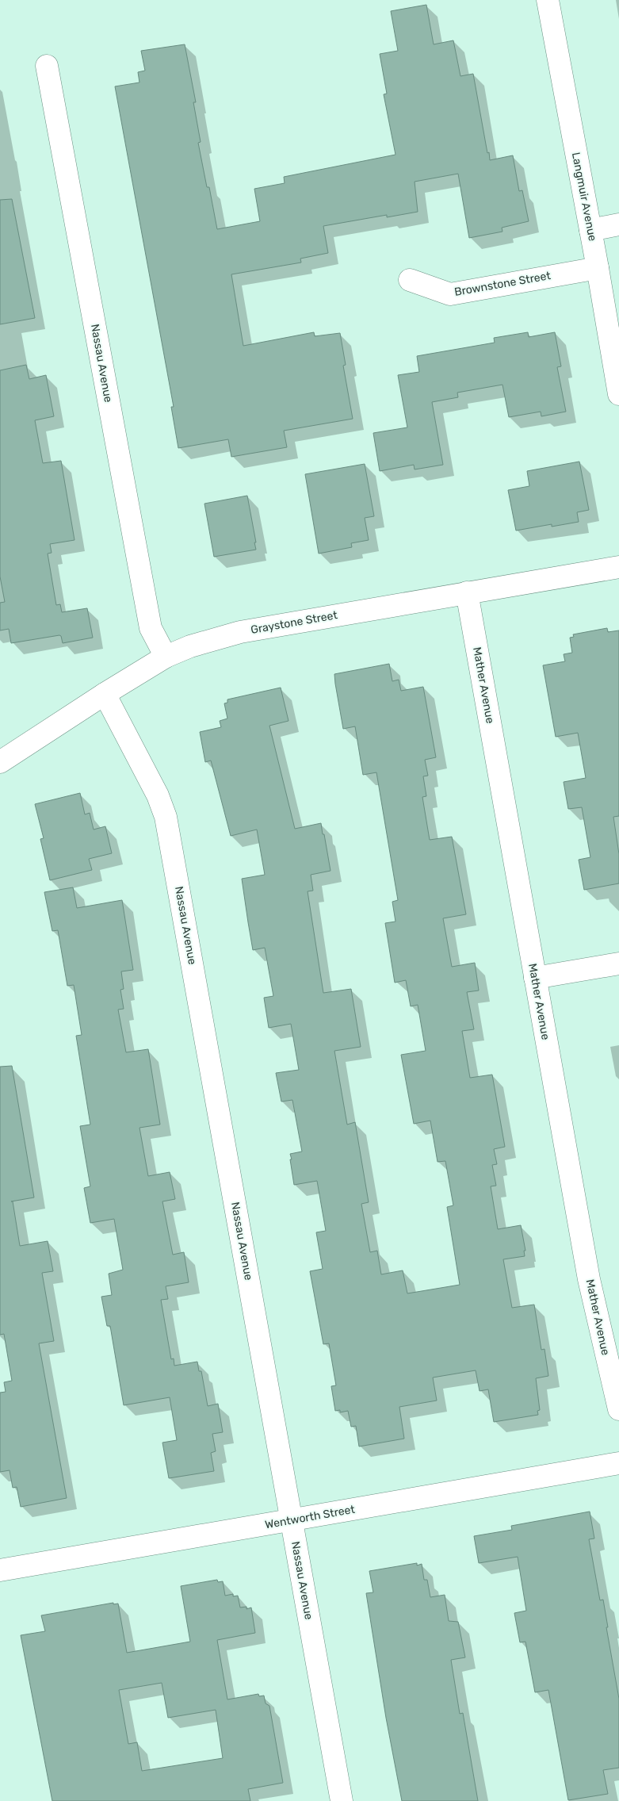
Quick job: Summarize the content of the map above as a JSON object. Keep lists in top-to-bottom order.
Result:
{
  "streets": {
    "street": [
      "Langmuir Avenue",
      "Brownstone Street",
      "Nassau Avenue",
      "Graystone Street",
      "Mather Avenue",
      "Wentworth Street"
    ]
  },
  "crossings": [
    ["Langmuir Avenue", "Brownstone Street"],
    ["Nassau Avenue", "Graystone Street"],
    ["Nassau Avenue", "Wentworth Street"],
    ["Graystone Street", "Mather Avenue"]
  ]
}
